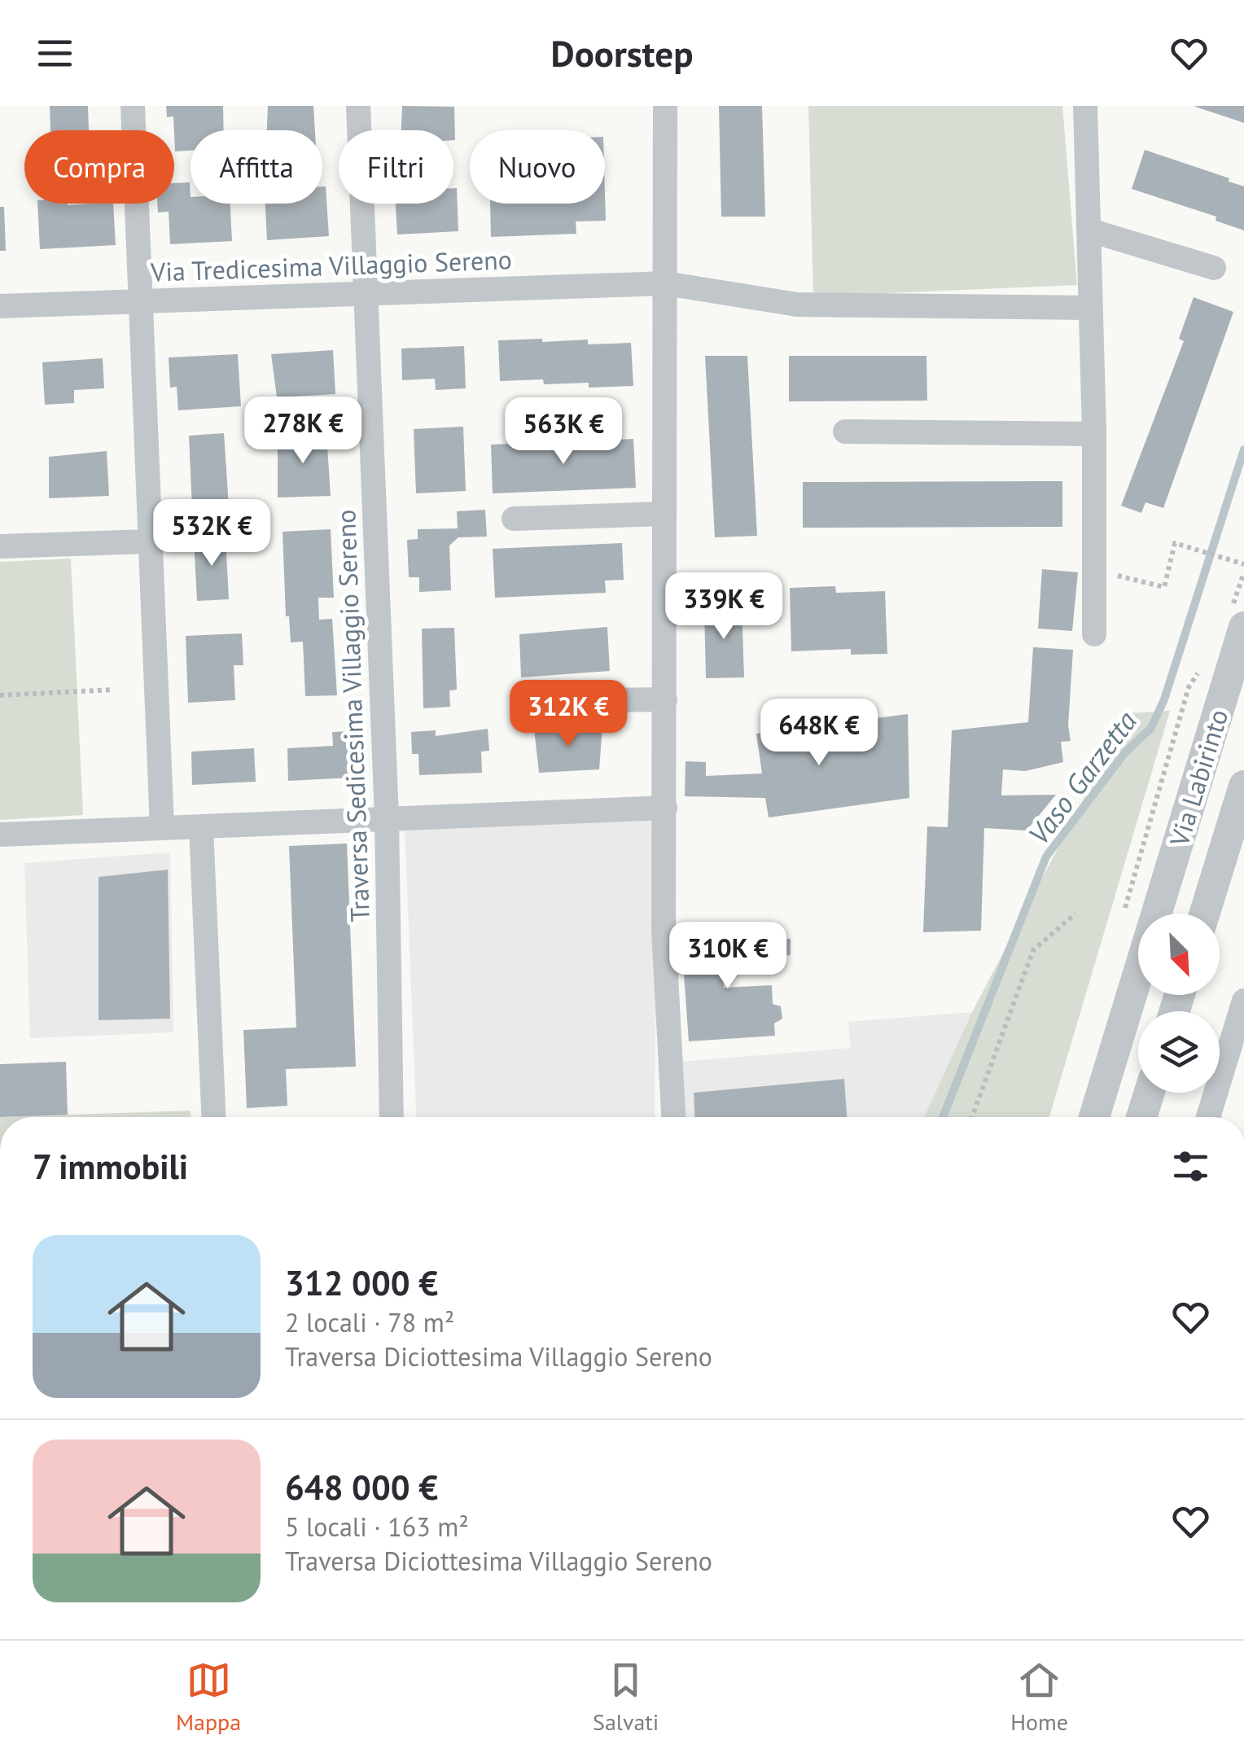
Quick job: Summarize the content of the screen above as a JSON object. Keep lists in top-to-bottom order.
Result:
{
  "streets": {
    "street": ["Via Tredicesima Villaggio Sereno", "Traversa Sedicesima Villaggio Sereno", "Via Labirinto"]
  },
  "crossings": [
    ["Via Tredicesima Villaggio Sereno", "Traversa Sedicesima Villaggio Sereno"]
  ],
  "water": ["Vaso Garzetta"],
  "north": "bottom right",
  "page": {
    "header": "Doorstep",
    "chip": [
      "Compra",
      "Affitta",
      "Filtri",
      "Nuovo"
    ],
    "price": [
      "278K €",
      "563K €",
      "532K €",
      "339K €",
      "312K €",
      "648K €",
      "310K €"
    ],
    "heading": "7 immobili",
    "list": [
      {
        "name": "312 000 €",
        "note": "2 locali · 78 m² · Traversa Diciottesima Villaggio Sereno"
      },
      {
        "name": "648 000 €",
        "note": "5 locali · 163 m² · Traversa Diciottesima Villaggio Sereno"
      }
    ],
    "tabs": ["Mappa", "Salvati", "Home"]
  }
}
